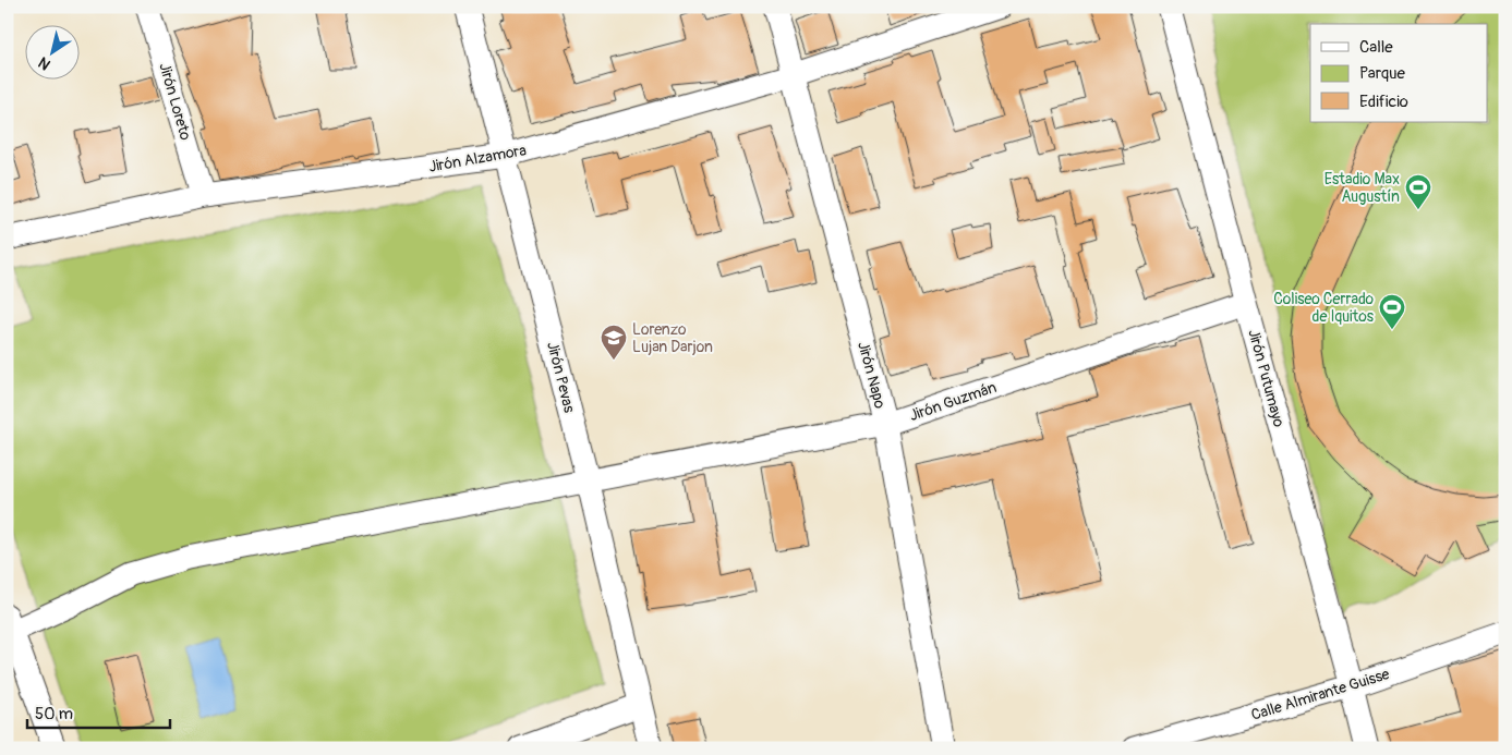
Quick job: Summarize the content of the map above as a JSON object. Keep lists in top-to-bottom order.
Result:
{
  "streets": {
    "street": [
      "Jirón Loreto",
      "Jirón Alzamora",
      "Jirón Napo",
      "Jirón Pevas",
      "Jirón Putumayo",
      "Jirón Guzmán",
      "Calle Almirante Guisse"
    ]
  },
  "crossings": [
    ["Jirón Loreto", "Jirón Alzamora"],
    ["Jirón Alzamora", "Jirón Napo"],
    ["Jirón Alzamora", "Jirón Pevas"],
    ["Jirón Napo", "Jirón Guzmán"],
    ["Jirón Pevas", "Jirón Guzmán"],
    ["Jirón Putumayo", "Jirón Guzmán"],
    ["Jirón Putumayo", "Calle Almirante Guisse"]
  ],
  "places": {
    "sports": ["Estadio Max Augustín", "Coliseo Cerrado de Iquitos"],
    "school or university": ["Lorenzo Lujan Darjon"]
  },
  "legend": ["Calle", "Parque", "Edificio"],
  "scale_bar": "50 m",
  "north": "bottom left"
}
